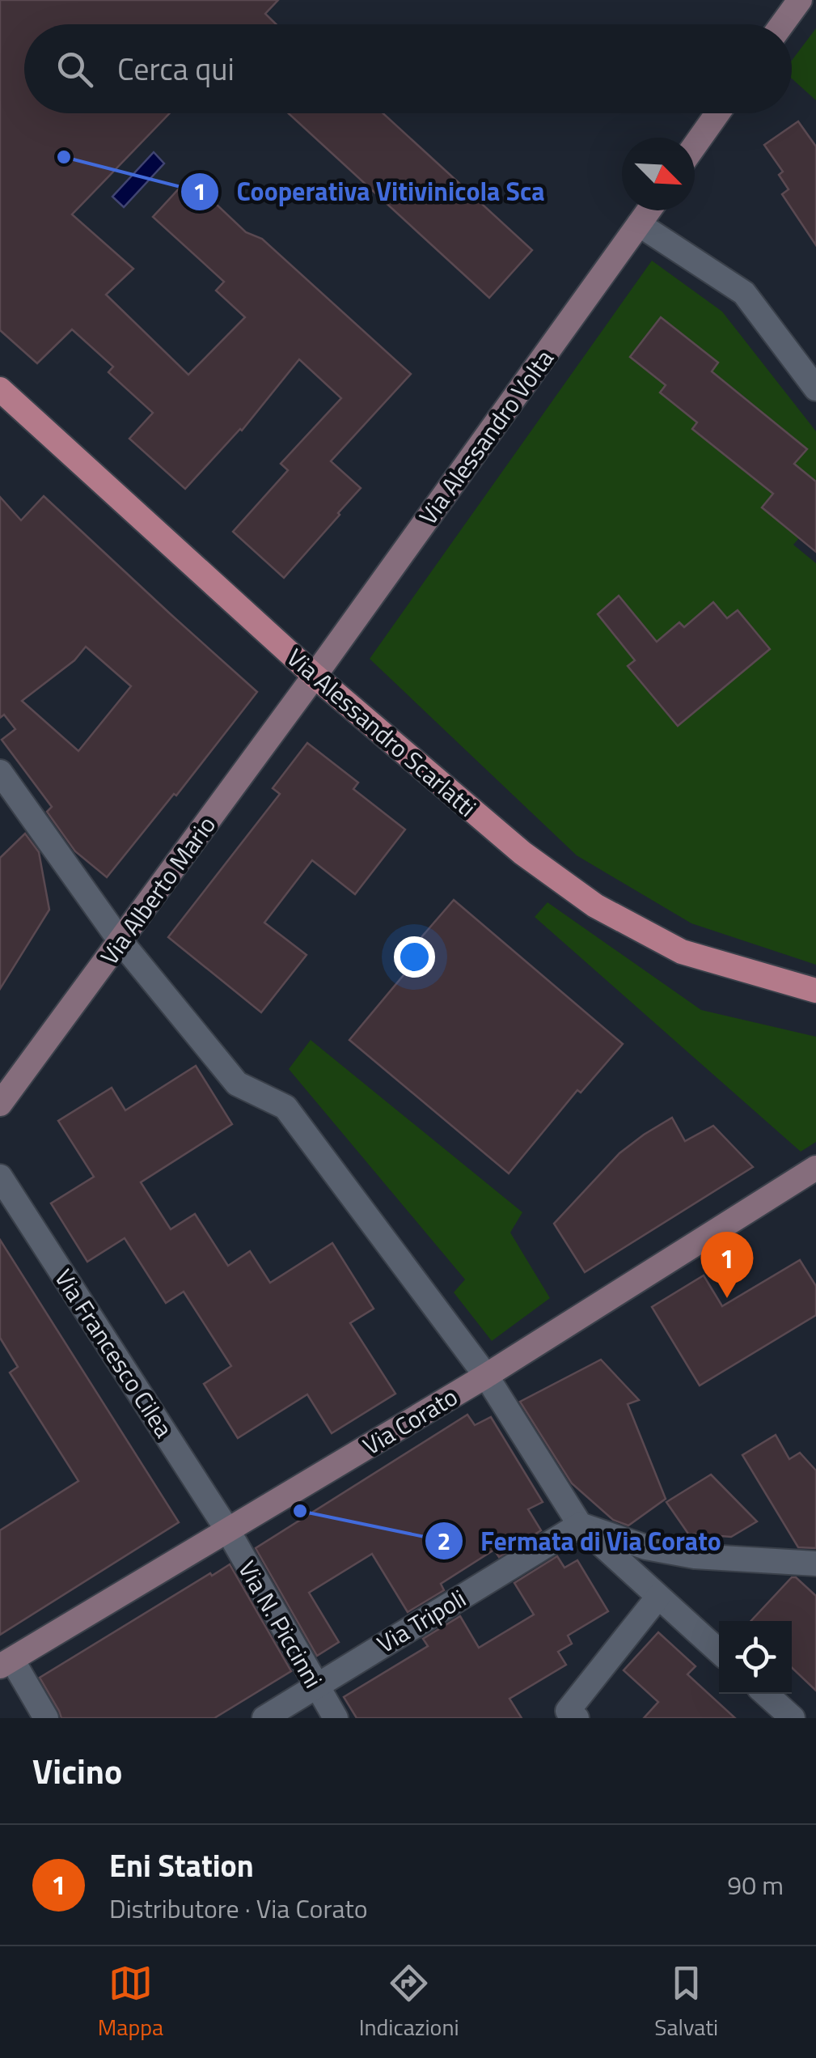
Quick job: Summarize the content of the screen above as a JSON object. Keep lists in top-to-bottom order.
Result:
{
  "streets": {
    "main road": ["Via Alessandro Scarlatti"],
    "street": [
      "Via Alessandro Volta",
      "Via Alberto Mario",
      "Via Francesco Cilea",
      "Via Corato",
      "Via Tripoli",
      "Via N. Piccinni"
    ]
  },
  "crossings": [
    ["Via Alessandro Volta", "Via Alessandro Scarlatti"],
    ["Via Alessandro Volta", "Via Alberto Mario"],
    ["Via Alessandro Scarlatti", "Via Alberto Mario"],
    ["Via Francesco Cilea", "Via Corato"],
    ["Via Francesco Cilea", "Via N. Piccinni"],
    ["Via Corato", "Via N. Piccinni"],
    ["Via Tripoli", "Via N. Piccinni"]
  ],
  "places": ["Cooperativa Vitivinicola Sca", "Fermata di Via Corato"],
  "north": "bottom right",
  "page": {
    "search": "Cerca qui",
    "pins": "1",
    "heading": "Vicino",
    "list": [
      {
        "mark": "1",
        "name": "Eni Station",
        "note": "Distributore · Via Corato",
        "value": "90 m"
      }
    ],
    "nav": ["Mappa", "Indicazioni", "Salvati"]
  }
}
